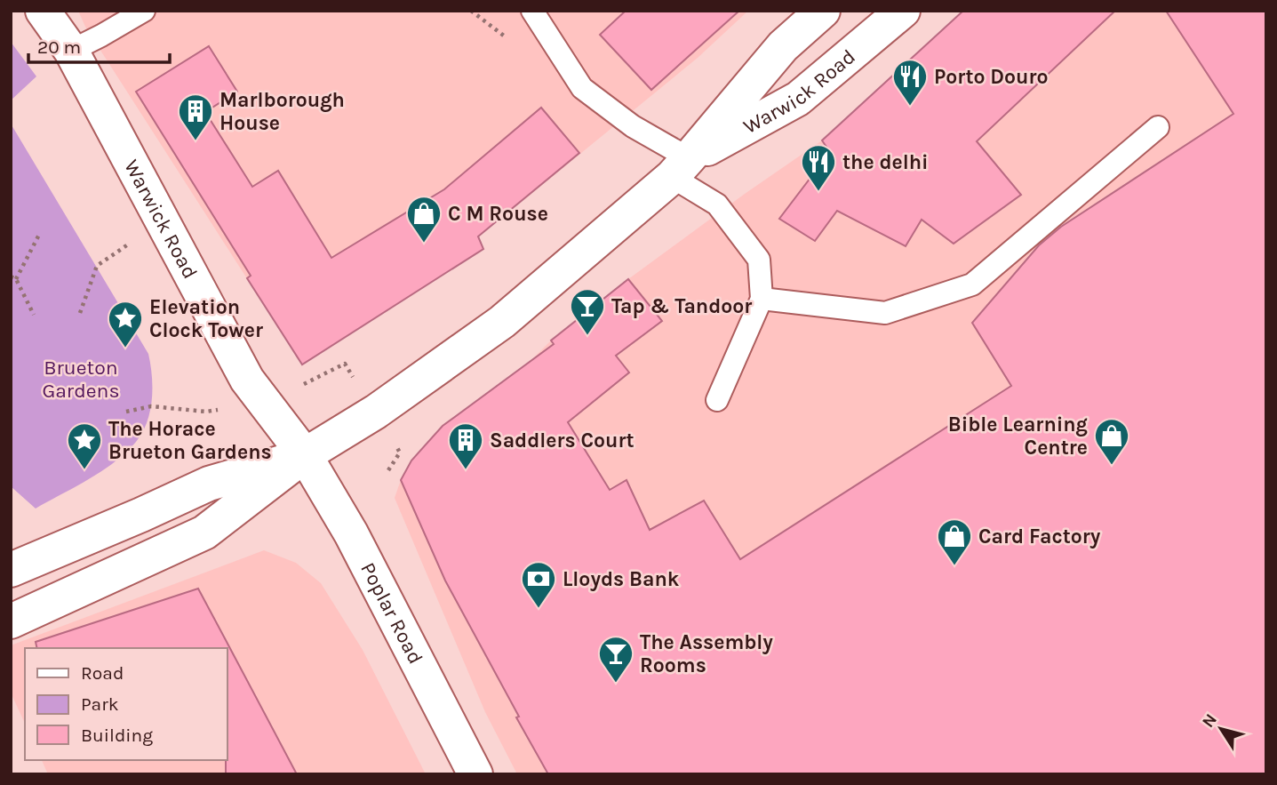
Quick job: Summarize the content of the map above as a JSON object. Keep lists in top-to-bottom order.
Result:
{
  "streets": {
    "main road": ["Warwick Road", "Poplar Road"]
  },
  "crossings": [
    ["Warwick Road", "Poplar Road"]
  ],
  "parks": ["Brueton Gardens"],
  "places": {
    "restaurant": ["Porto Douro", "the delhi"],
    "building": ["Marlborough House", "Saddlers Court"],
    "shop": ["C M Rouse", "Bible Learning Centre", "Card Factory"],
    "bar": ["Tap & Tandoor", "The Assembly Rooms"],
    "place": ["Elevation Clock Tower", "The Horace Brueton Gardens"],
    "bank": ["Lloyds Bank"]
  },
  "legend": ["Road", "Park", "Building"],
  "scale_bar": "20 m",
  "north": "top left"
}
